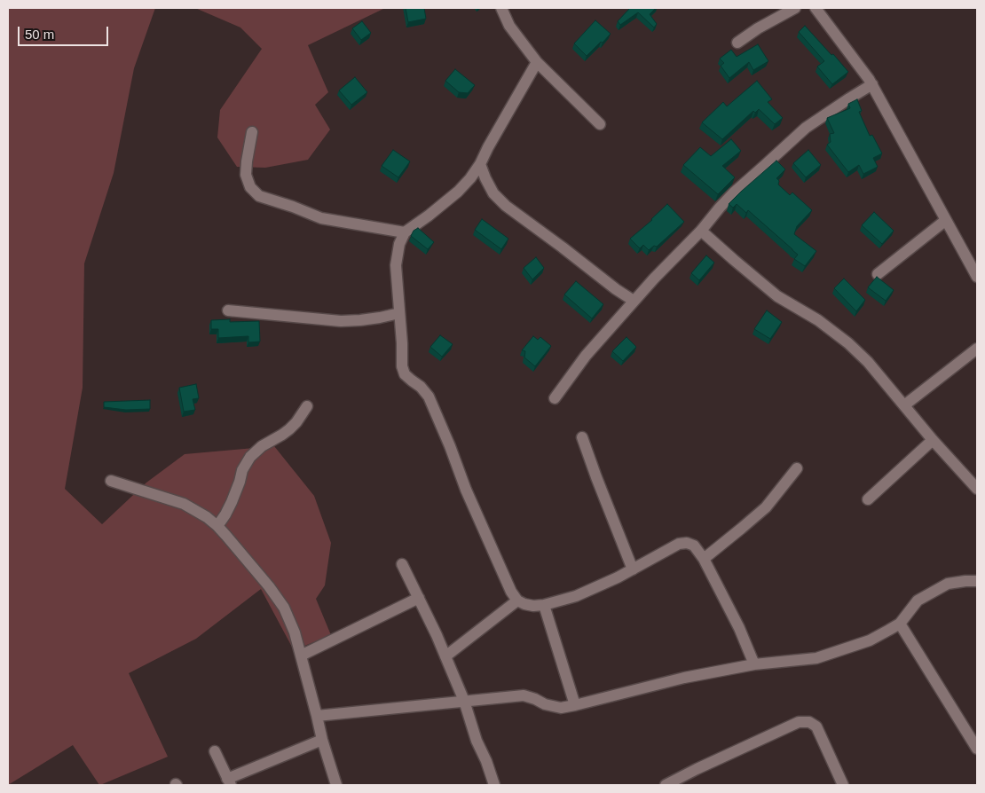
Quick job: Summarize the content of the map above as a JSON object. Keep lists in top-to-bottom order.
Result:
{
  "scale_bar": "50 m"
}
